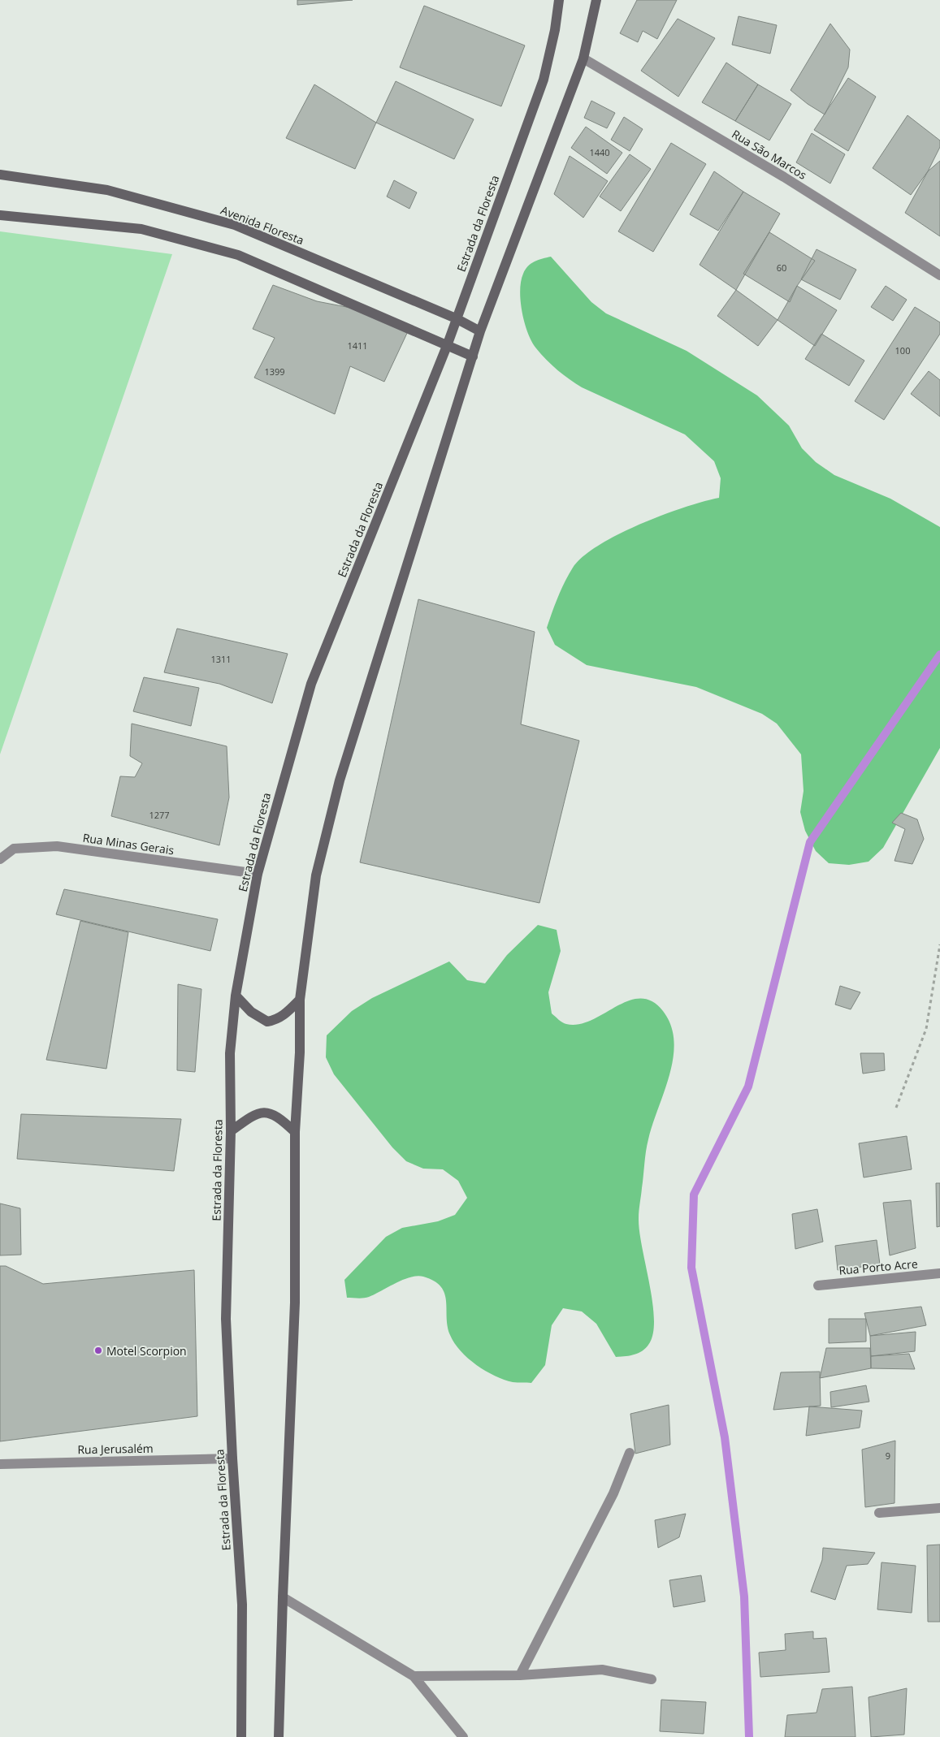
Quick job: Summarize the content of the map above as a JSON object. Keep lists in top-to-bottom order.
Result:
{
  "streets": {
    "main road": ["Estrada da Floresta", "Avenida Floresta"],
    "street": [
      "Rua São Marcos",
      "Rua Minas Gerais",
      "Rua Porto Acre",
      "Rua Jerusalém"
    ]
  },
  "crossings": [
    ["Estrada da Floresta", "Avenida Floresta"],
    ["Estrada da Floresta", "Rua Minas Gerais"],
    ["Estrada da Floresta", "Rua Jerusalém"]
  ],
  "places": ["Motel Scorpion"],
  "house_numbers": [
    "1440",
    "60",
    "1411",
    "100",
    "1399",
    "1311",
    "1277",
    "9"
  ]
}
